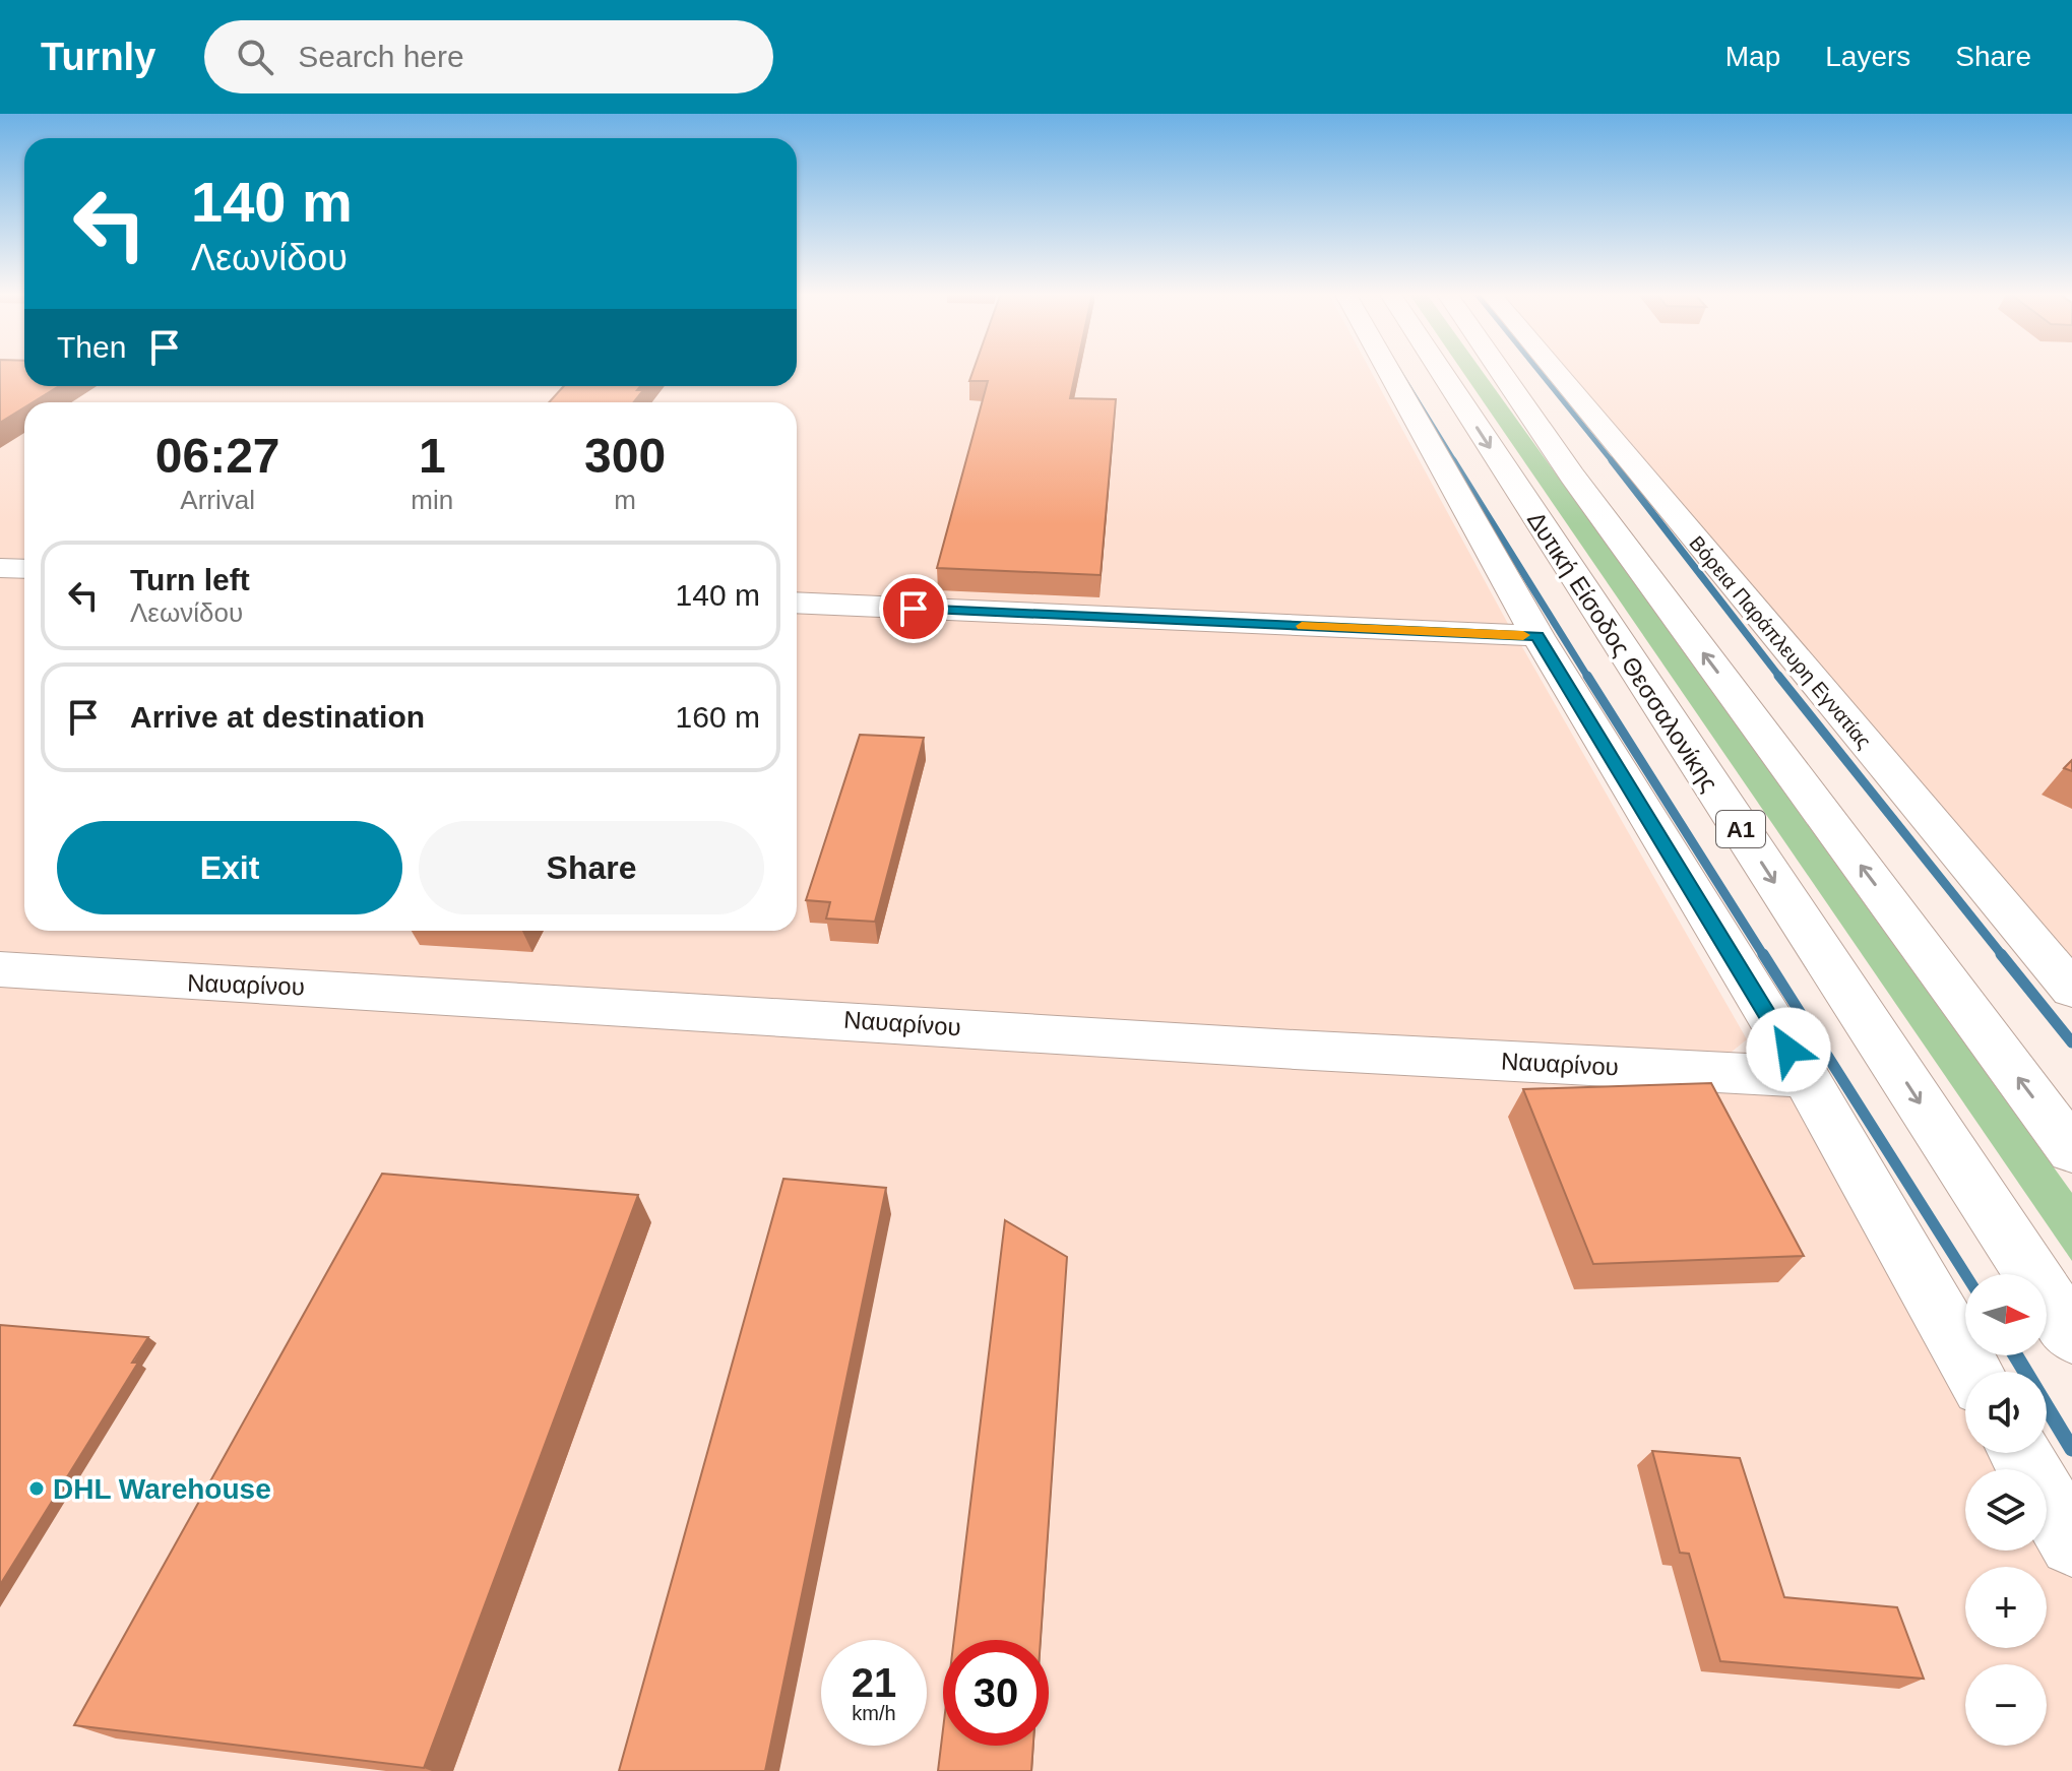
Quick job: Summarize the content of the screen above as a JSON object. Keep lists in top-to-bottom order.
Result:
{
  "streets": {
    "main road": [
      "Βόρεια Παράπλευρη Εγνατίας",
      "Δυτική Είσοδος Θεσσαλονίκης",
      "Α1",
      "Ναυαρίνου"
    ]
  },
  "places": ["DHL Warehouse"],
  "north": "right",
  "page": {
    "header": "Turnly",
    "search": "Search here",
    "nav": ["Map", "Layers", "Share"],
    "turn": ["140 m", "Λεωνίδου"],
    "then": "Then",
    "eta": [
      "06:27",
      "Arrival",
      "1",
      "min",
      "300",
      "m"
    ],
    "list": [
      {
        "name": "Turn left",
        "note": "Λεωνίδου",
        "value": "140 m"
      },
      {
        "name": "Arrive at destination",
        "value": "160 m"
      }
    ],
    "buttons": ["Exit", "Share"],
    "map_buttons": ["+", "−"],
    "speed": "21 km/h",
    "limit": "30"
  }
}
